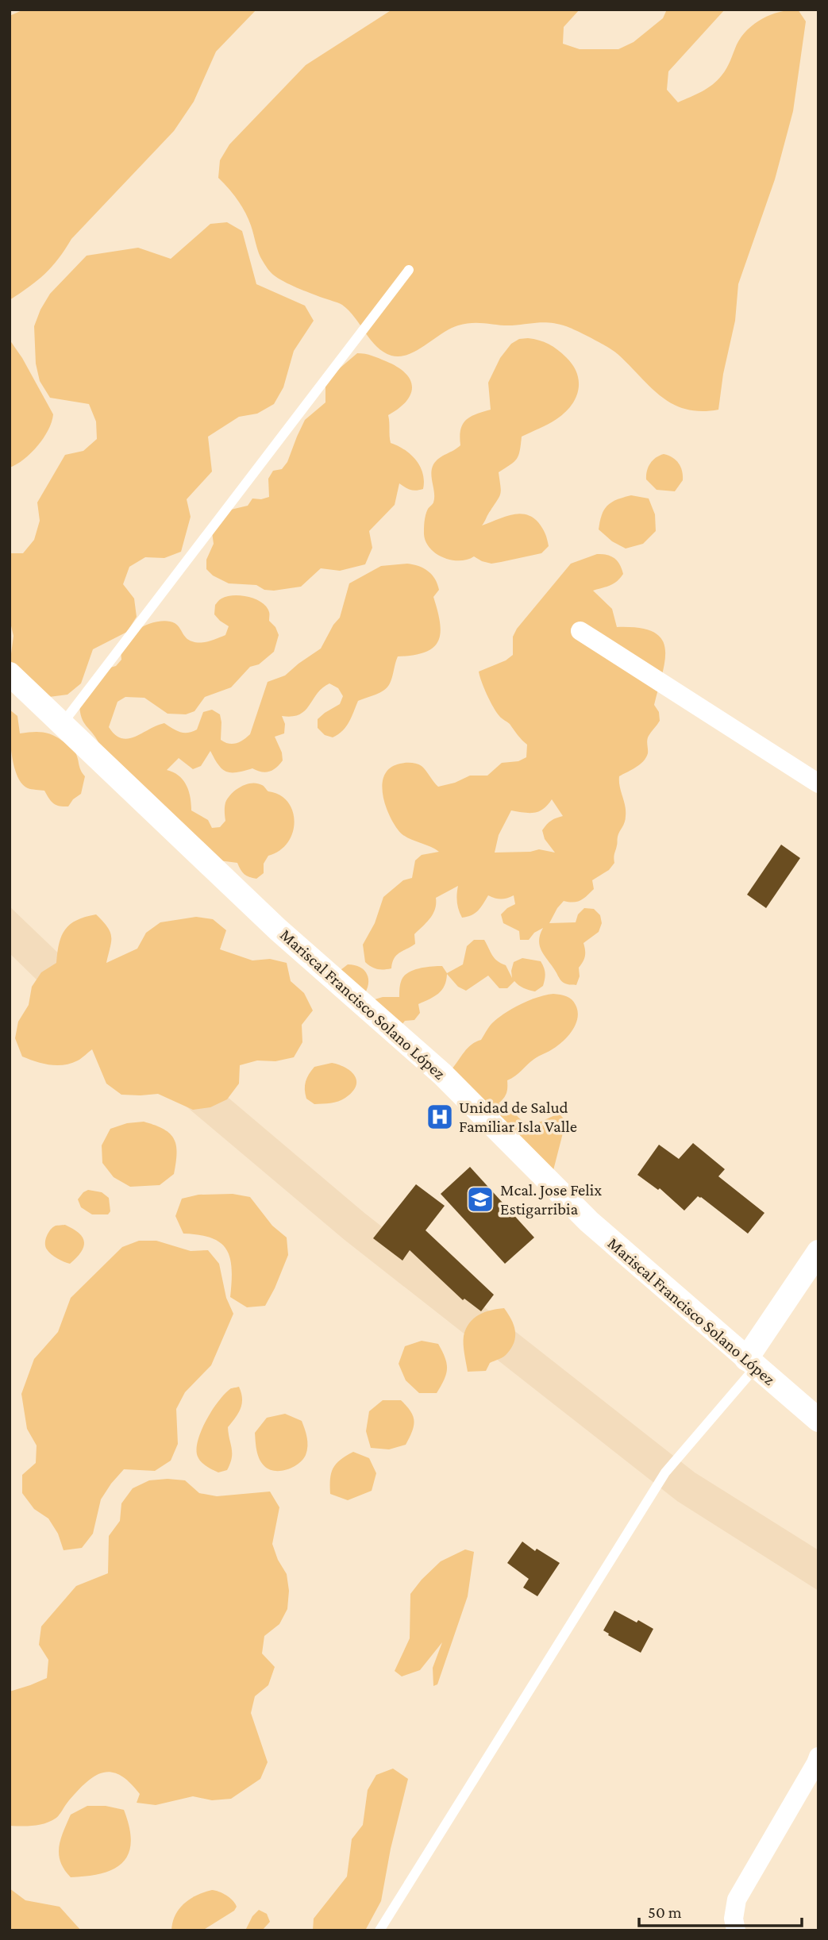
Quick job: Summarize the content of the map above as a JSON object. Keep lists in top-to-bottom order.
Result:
{
  "streets": {
    "street": ["Mariscal Francisco Solano López"]
  },
  "places": {
    "hospital": ["Unidad de Salud Familiar Isla Valle"],
    "school or university": ["Mcal. Jose Felix Estigarribia"]
  },
  "scale_bar": "50 m"
}
